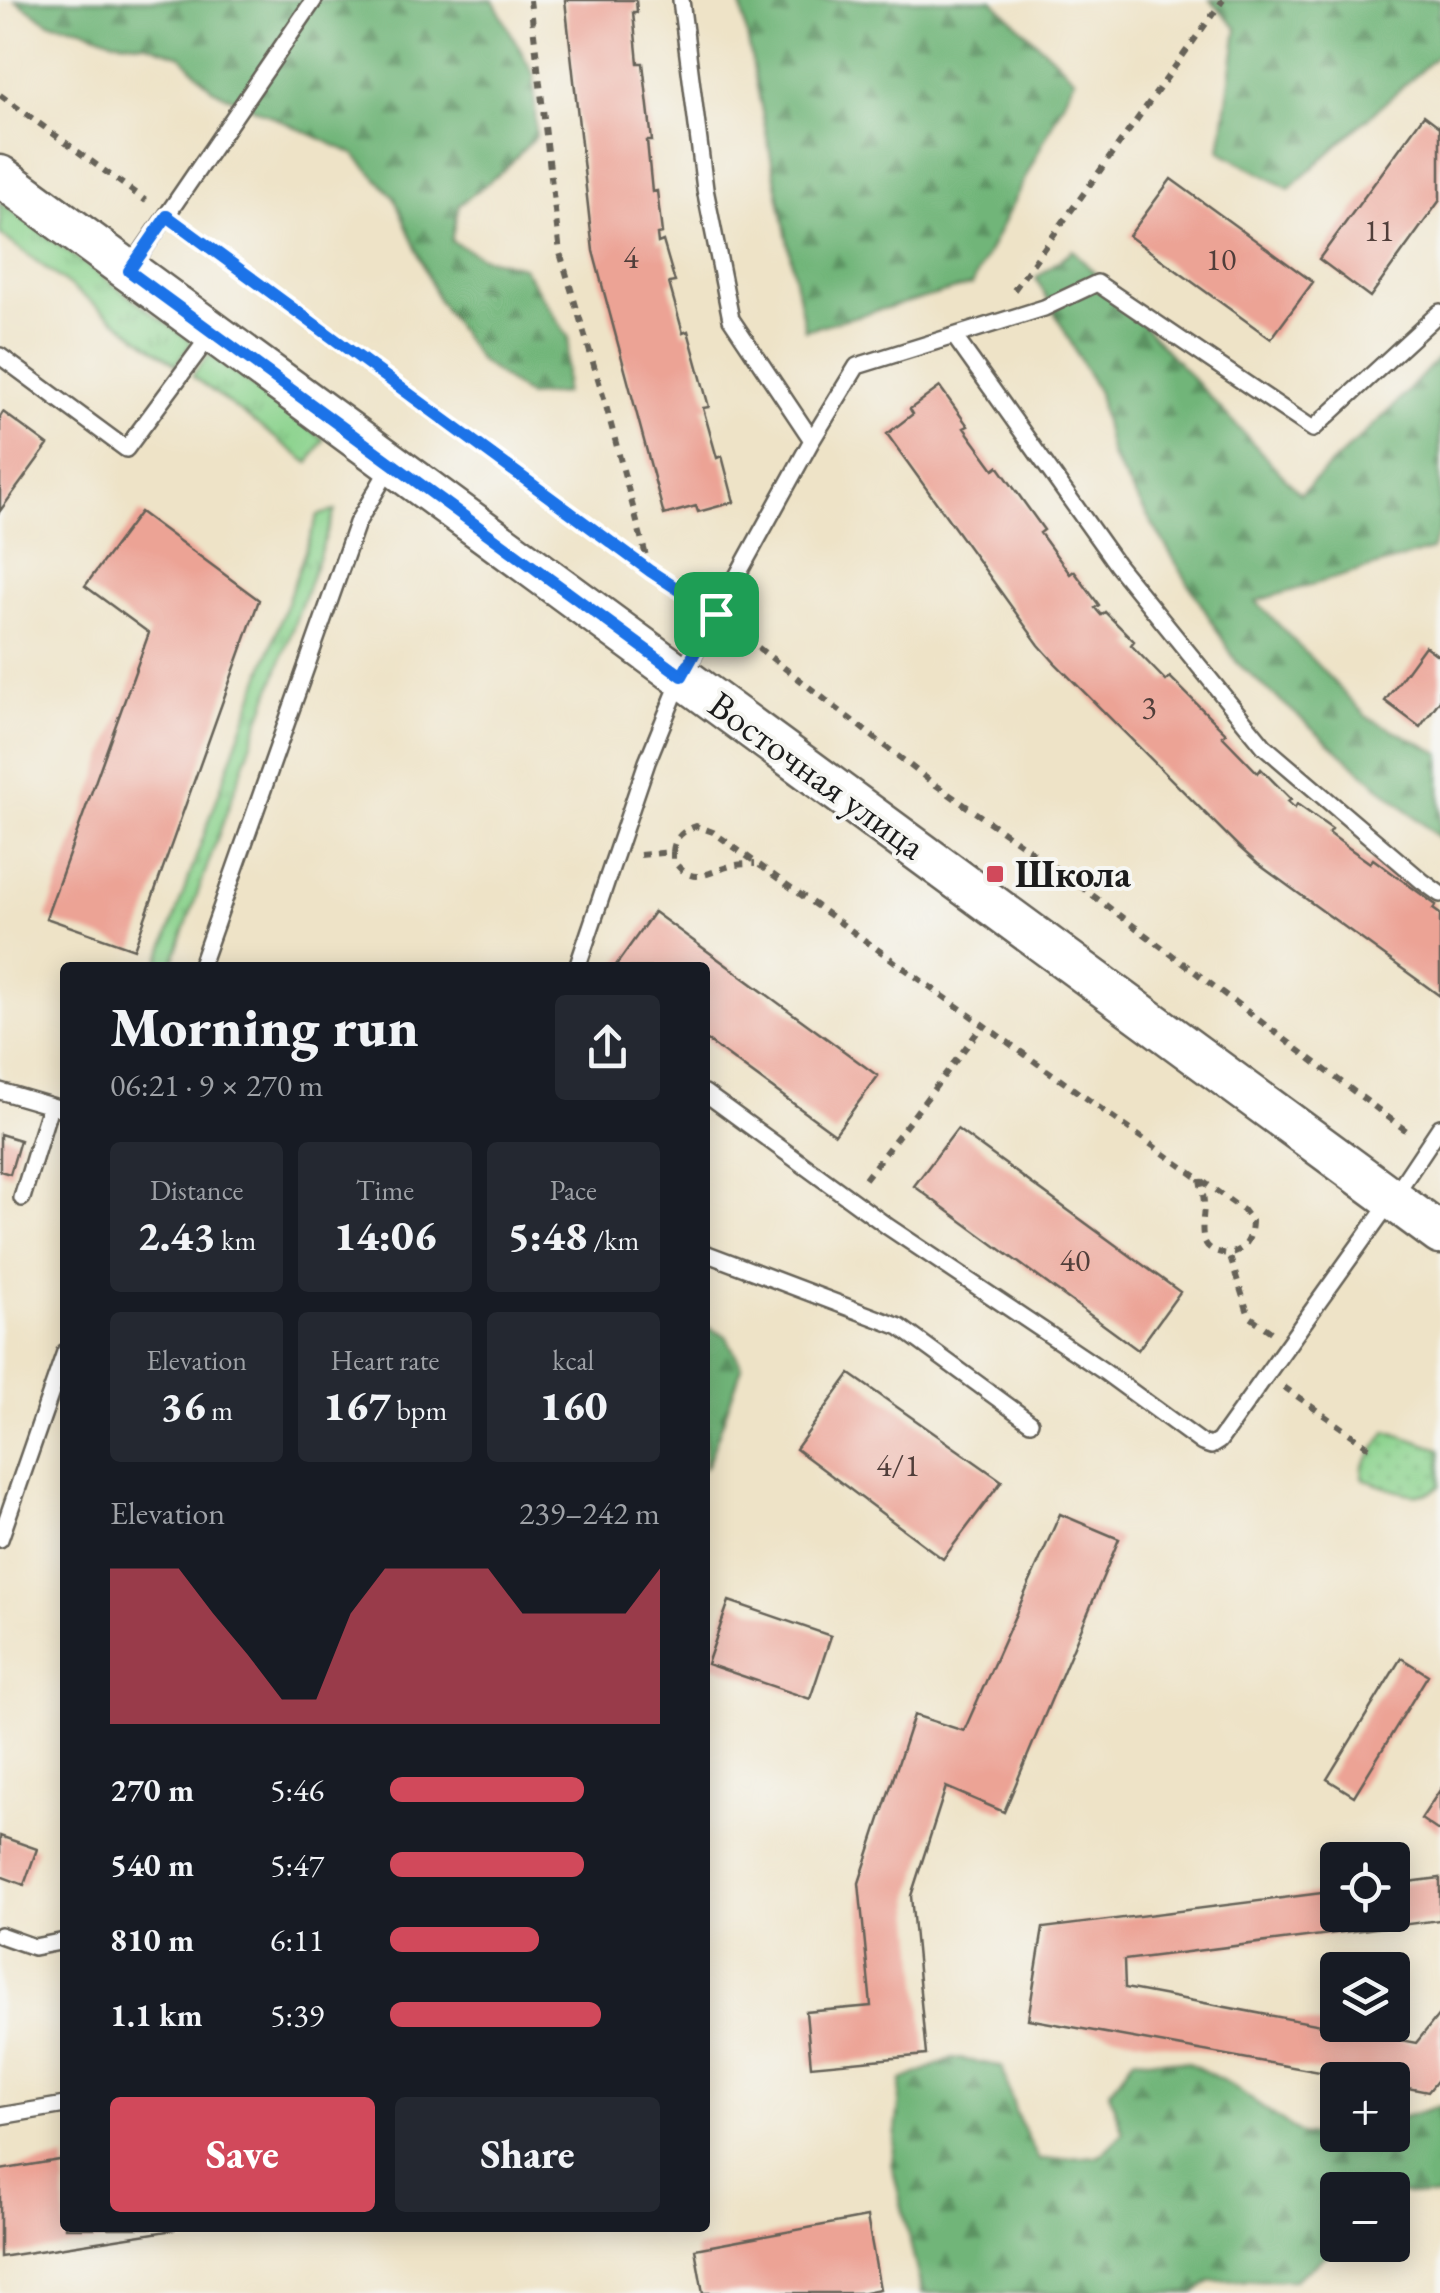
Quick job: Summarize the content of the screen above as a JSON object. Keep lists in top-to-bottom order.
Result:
{
  "streets": {
    "main road": ["Восточная улица"]
  },
  "places": {
    "transit": ["Школа"]
  },
  "house_numbers": [
    "11",
    "4",
    "10",
    "3",
    "40",
    "4/1"
  ],
  "page": {
    "heading": ["Morning run", "06:21 · 9 × 270 m"],
    "stats": [
      ["Distance", "2.43 km"],
      ["Time", "14:06"],
      ["Pace", "5:48 /km"],
      ["Elevation", "36 m"],
      ["Heart rate", "167 bpm"],
      ["kcal", "160"]
    ],
    "chart": ["Elevation", "239–242 m"],
    "list": [
      {
        "name": "270 m",
        "note": "5:46"
      },
      {
        "name": "540 m",
        "note": "5:47"
      },
      {
        "name": "810 m",
        "note": "6:11"
      },
      {
        "name": "1.1 km",
        "note": "5:39"
      }
    ],
    "map_buttons": ["+", "−"],
    "buttons": ["Save", "Share"]
  }
}
